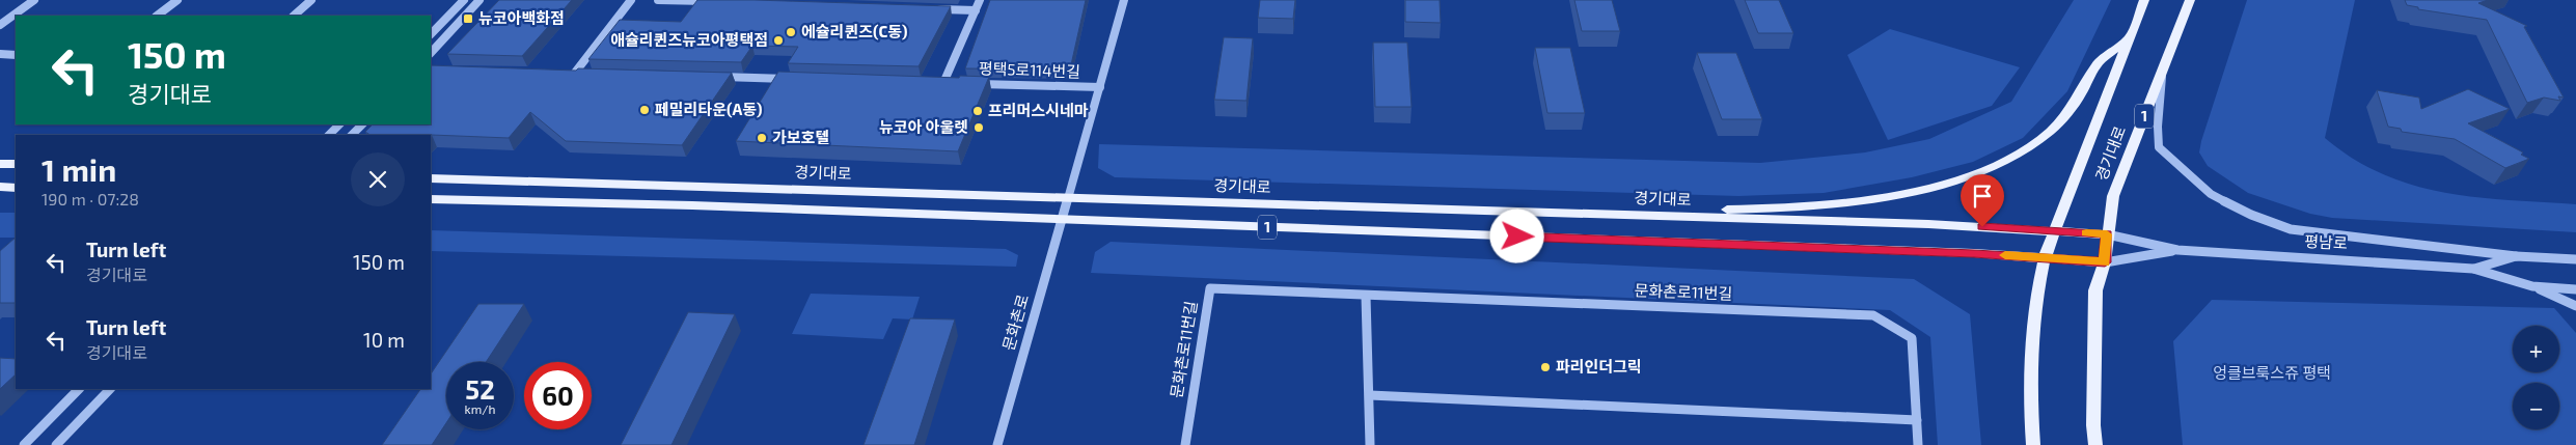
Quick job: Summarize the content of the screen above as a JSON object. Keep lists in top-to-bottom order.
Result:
{
  "streets": {
    "main road": ["1", "경기대로"],
    "street": [
      "평택5로114번길",
      "평남로",
      "문화촌로11번길",
      "문화촌로"
    ]
  },
  "crossings": [
    ["평택5로114번길", "경기대로"],
    ["평택5로114번길", "문화촌로"],
    ["경기대로", "문화촌로"]
  ],
  "parks": ["엉클브룩스쥬 평택"],
  "places": {
    "transit": ["뉴코아백화점"],
    "other": [
      "에슐리퀸즈(C동)",
      "애슐리퀸즈뉴코아평택점",
      "페밀리타운(A동)",
      "프리머스시네마",
      "뉴코아 아울렛",
      "가보호텔",
      "파리인더그릭"
    ]
  },
  "page": {
    "turn": ["150 m", "경기대로"],
    "heading": ["1 min", "190 m · 07:28"],
    "list": [
      {
        "name": "Turn left",
        "note": "경기대로",
        "value": "150 m"
      },
      {
        "name": "Turn left",
        "note": "경기대로",
        "value": "10 m"
      }
    ],
    "map_buttons": ["+", "−"],
    "speed": "52 km/h",
    "limit": "60"
  }
}
